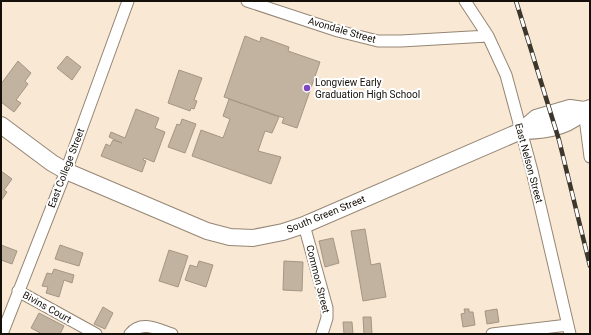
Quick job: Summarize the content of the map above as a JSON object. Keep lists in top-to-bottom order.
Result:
{
  "streets": {
    "street": [
      "Avondale Street",
      "East Nelson Street",
      "East College Street",
      "South Green Street",
      "Common Street",
      "Bivins Court"
    ]
  },
  "crossings": [
    ["Avondale Street", "East Nelson Street"],
    ["East Nelson Street", "South Green Street"],
    ["East College Street", "South Green Street"],
    ["East College Street", "Bivins Court"],
    ["South Green Street", "Common Street"]
  ],
  "places": ["Longview Early Graduation High School"]
}
